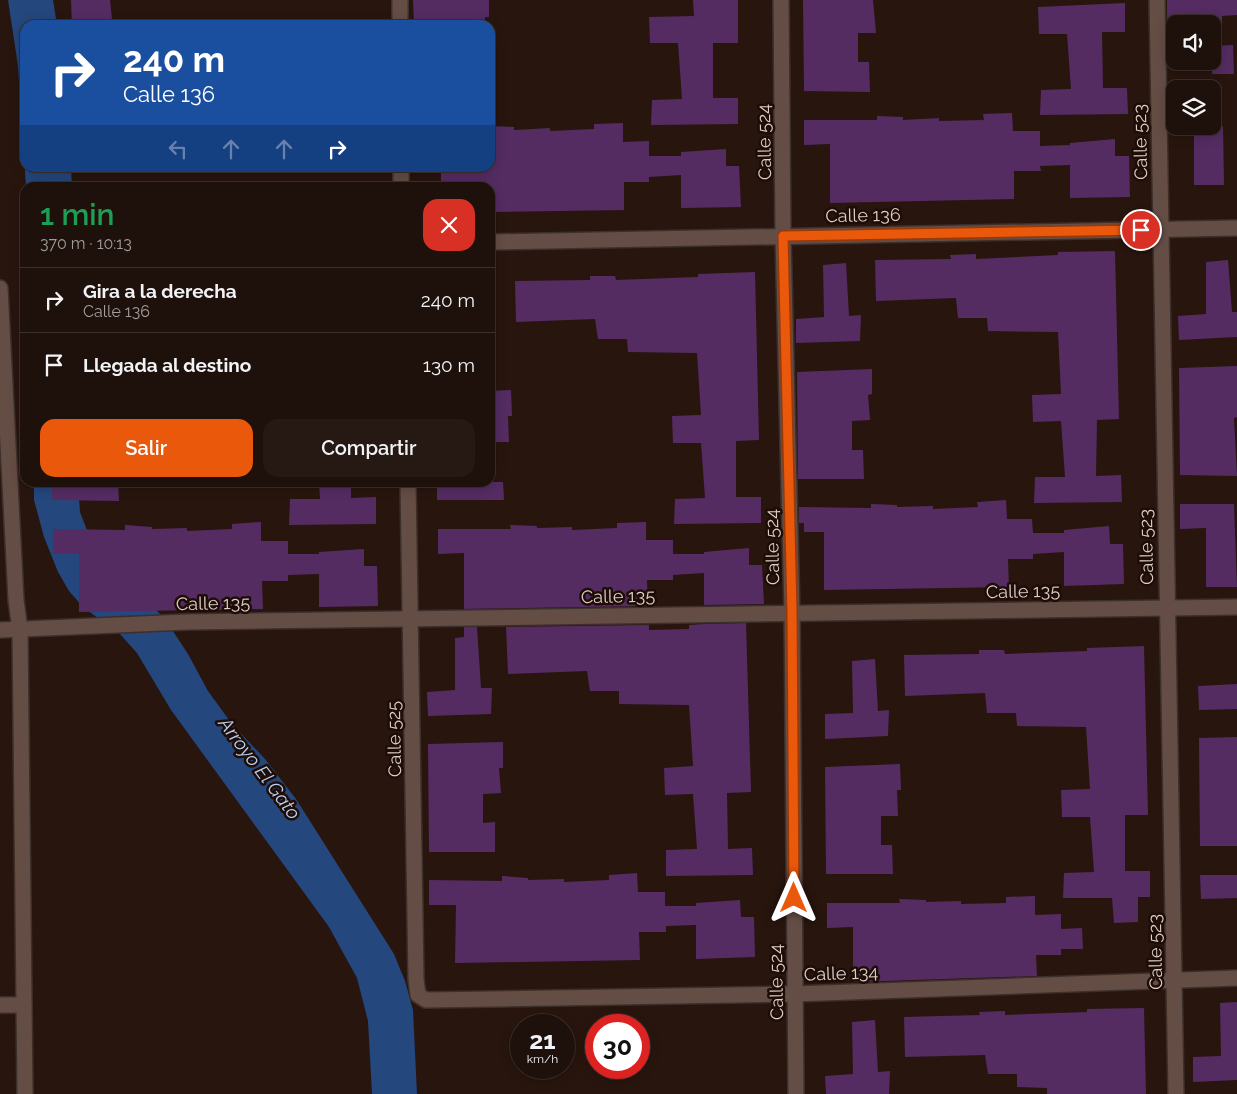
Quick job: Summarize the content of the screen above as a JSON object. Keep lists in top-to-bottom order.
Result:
{
  "streets": {
    "street": [
      "Calle 524",
      "Calle 523",
      "Calle 136",
      "Calle 135",
      "Calle 525",
      "Calle 134"
    ]
  },
  "crossings": [
    ["Calle 524", "Calle 136"],
    ["Calle 524", "Calle 135"],
    ["Calle 524", "Calle 134"],
    ["Calle 523", "Calle 136"],
    ["Calle 523", "Calle 135"],
    ["Calle 523", "Calle 134"],
    ["Calle 135", "Calle 525"],
    ["Calle 525", "Calle 134"]
  ],
  "water": ["Arroyo El Gato"],
  "page": {
    "turn": ["240 m", "Calle 136"],
    "heading": ["1 min", "370 m · 10:13"],
    "list": [
      {
        "name": "Gira a la derecha",
        "note": "Calle 136",
        "value": "240 m"
      },
      {
        "name": "Llegada al destino",
        "value": "130 m"
      }
    ],
    "buttons": ["Salir", "Compartir"],
    "speed": "21 km/h",
    "limit": "30"
  }
}
